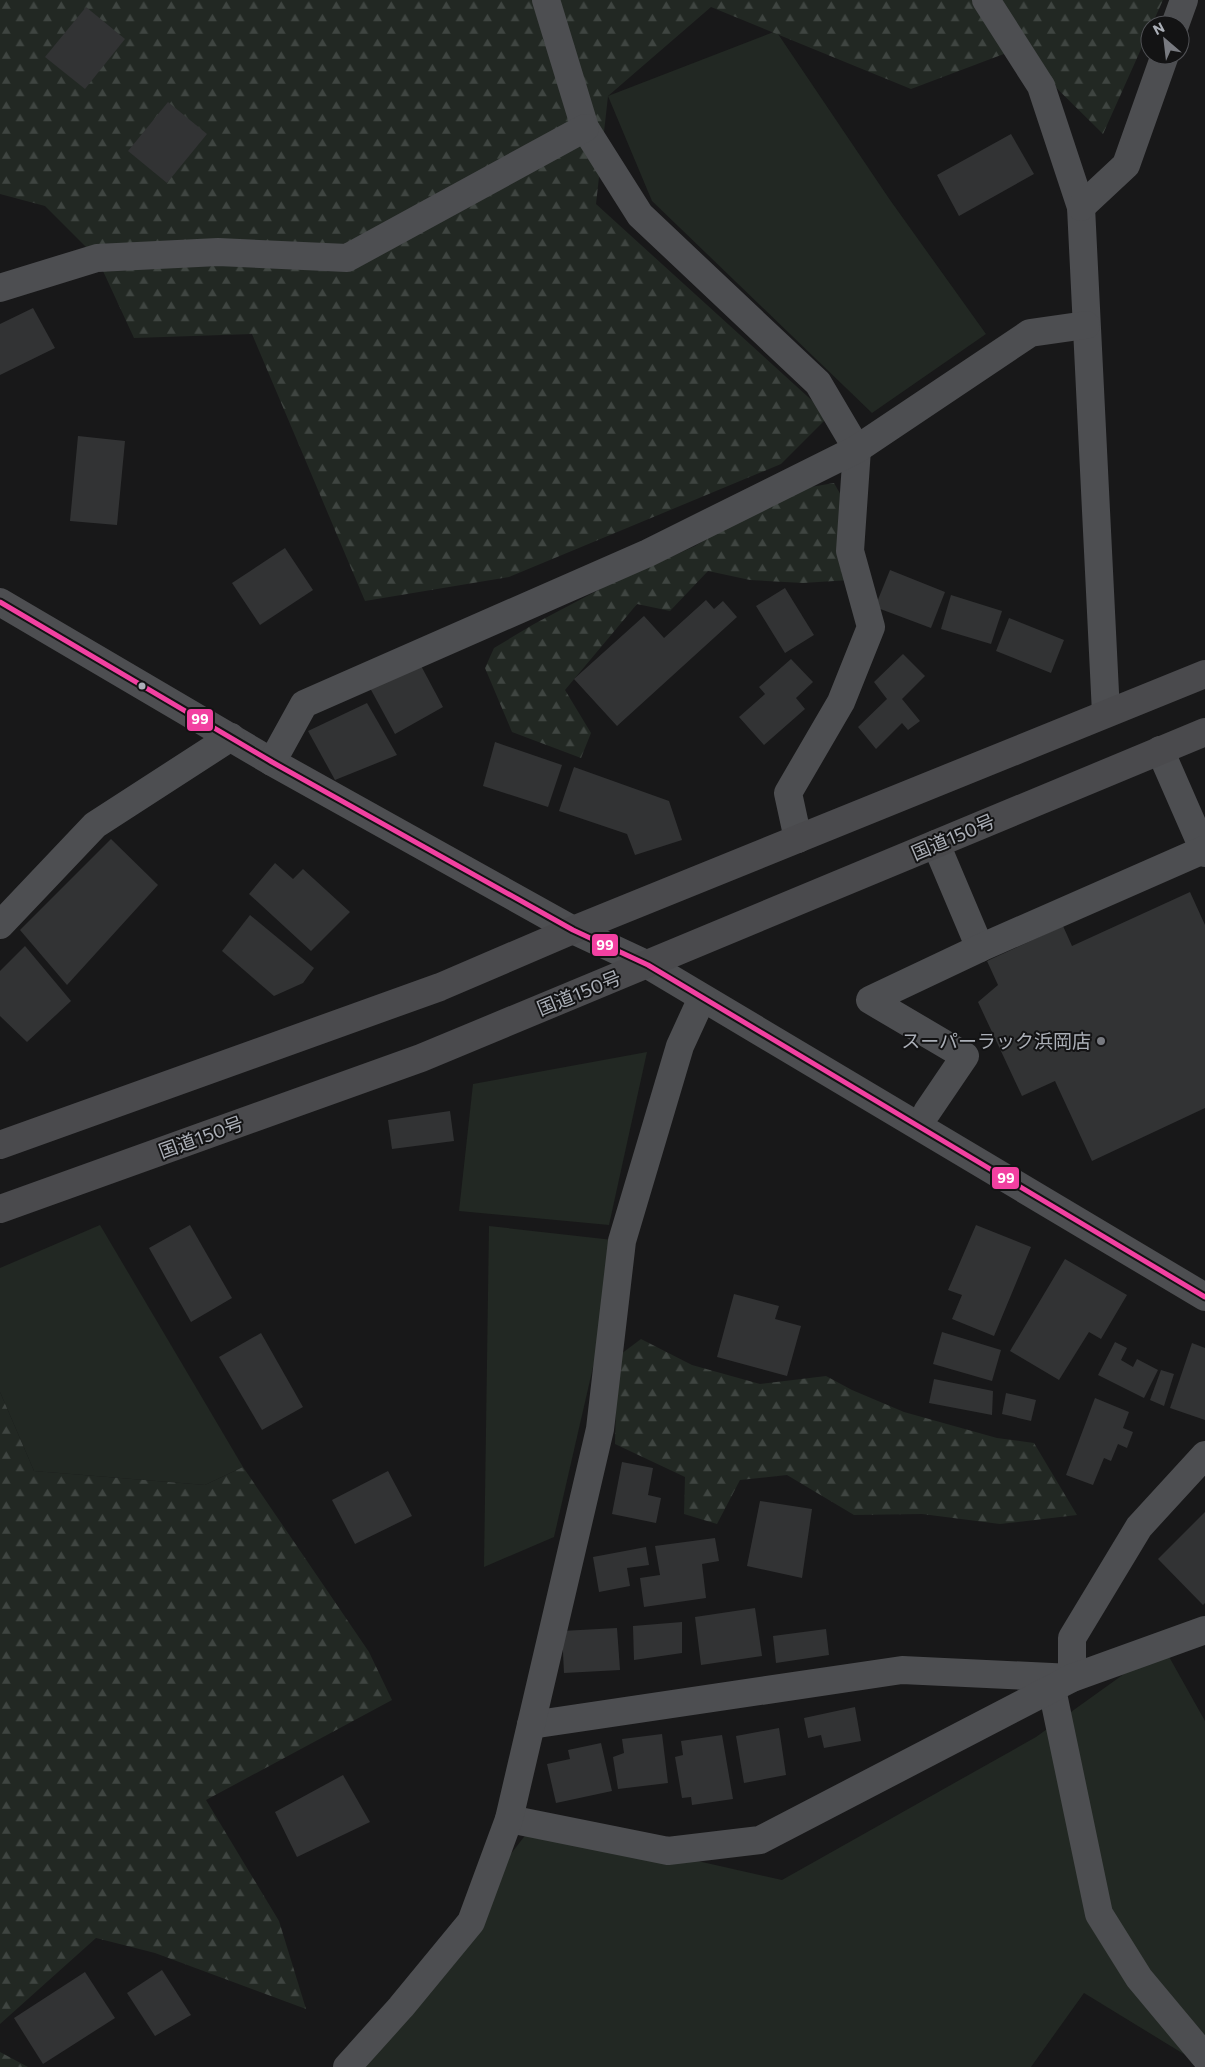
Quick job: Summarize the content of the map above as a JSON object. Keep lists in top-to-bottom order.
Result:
{
  "streets": {
    "highway": ["国道150号"]
  },
  "places": ["スーパーラック浜岡店"],
  "lines": ["transit line 99"],
  "north": "top left"
}
